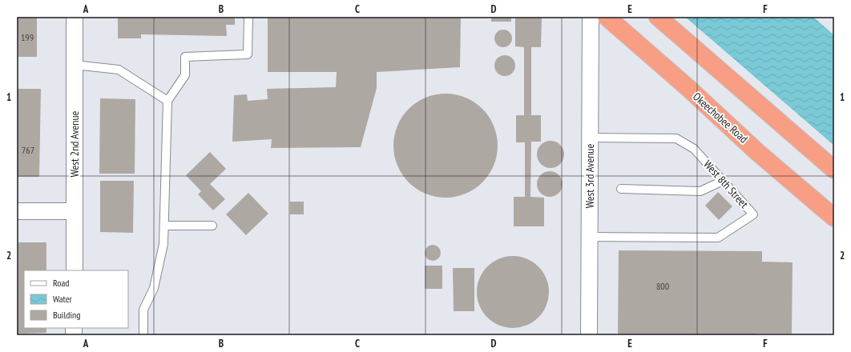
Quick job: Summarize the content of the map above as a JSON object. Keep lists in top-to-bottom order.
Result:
{
  "streets": {
    "highway": ["Okeechobee Road"],
    "street": ["West 2nd Avenue", "West 3rd Avenue"],
    "lane": ["West 8th Street"]
  },
  "crossings": [
    ["West 3rd Avenue", "West 8th Street"]
  ],
  "house_numbers": ["199", "767", "800"],
  "legend": ["Road", "Water", "Building"],
  "grid": {
    "columns": [
      "A",
      "B",
      "C",
      "D",
      "E",
      "F"
    ],
    "rows": ["1", "2"]
  }
}
